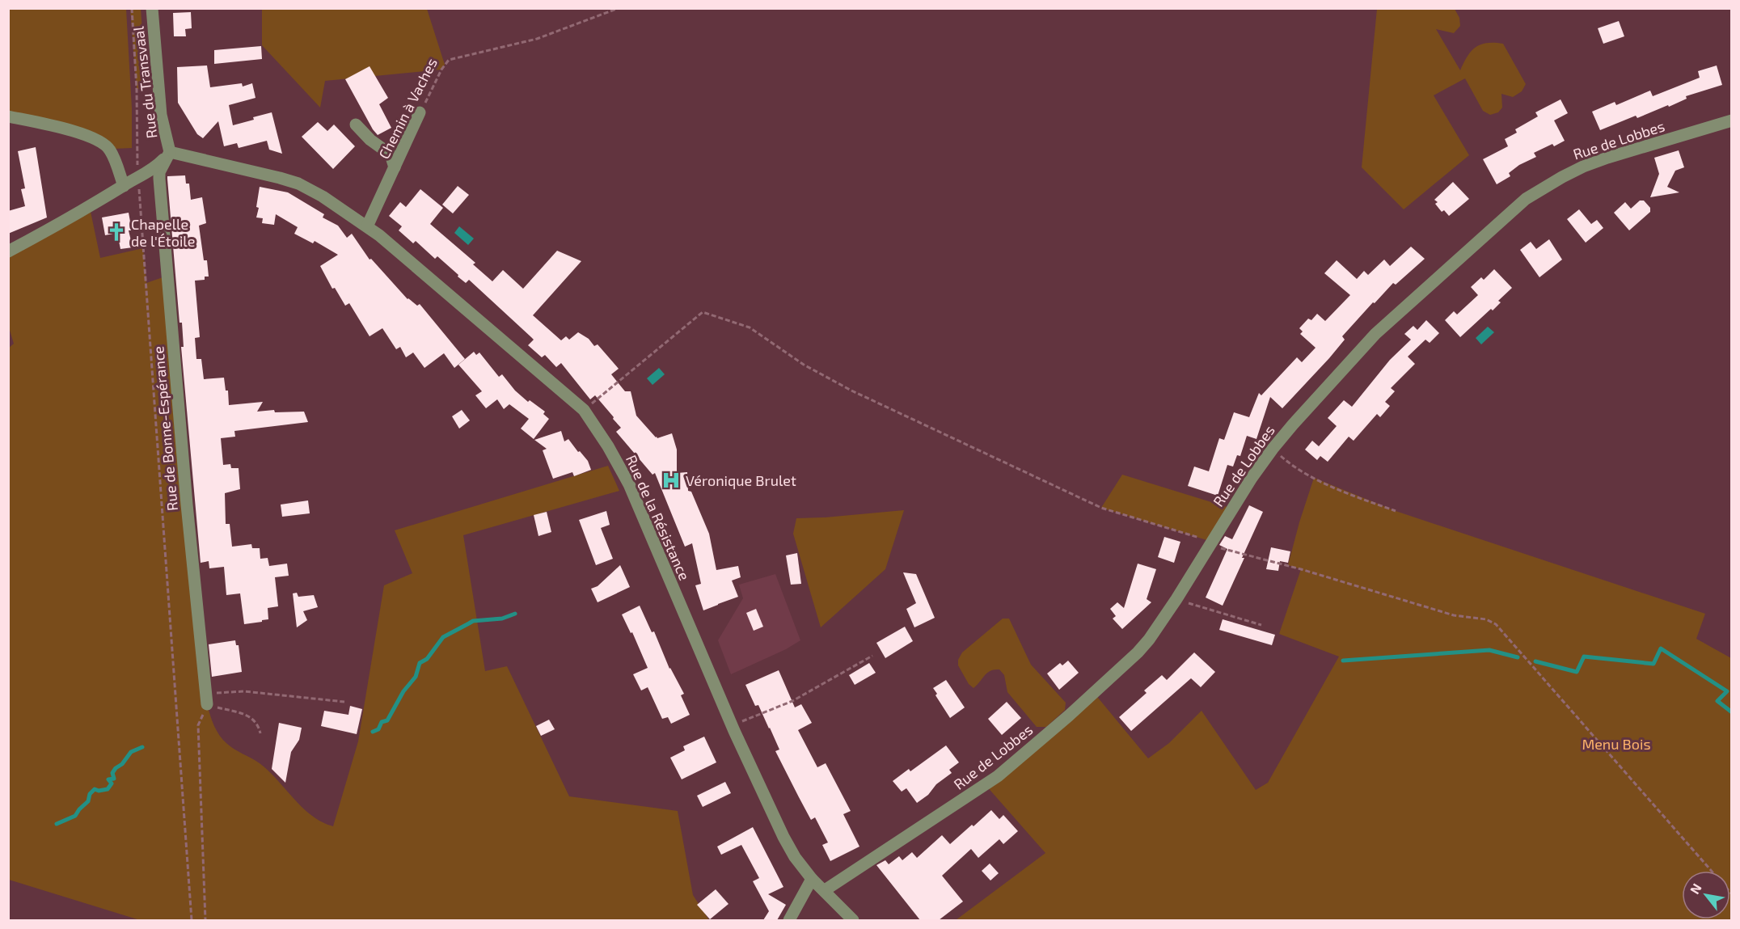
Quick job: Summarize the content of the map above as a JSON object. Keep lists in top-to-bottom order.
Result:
{
  "streets": {
    "street": [
      "Rue du Transvaal",
      "Chemin à Vaches",
      "Rue de Lobbes",
      "Rue de Bonne-Espérance",
      "Rue de la Résistance"
    ]
  },
  "crossings": [
    ["Rue du Transvaal", "Rue de Bonne-Espérance"],
    ["Rue du Transvaal", "Rue de la Résistance"],
    ["Chemin à Vaches", "Rue de la Résistance"],
    ["Rue de Lobbes", "Rue de la Résistance"],
    ["Rue de Bonne-Espérance", "Rue de la Résistance"]
  ],
  "parks": ["Menu Bois"],
  "places": {
    "church": ["Chapelle de l'Étoile"],
    "hospital": ["Véronique Brulet"]
  },
  "north": "top left"
}
